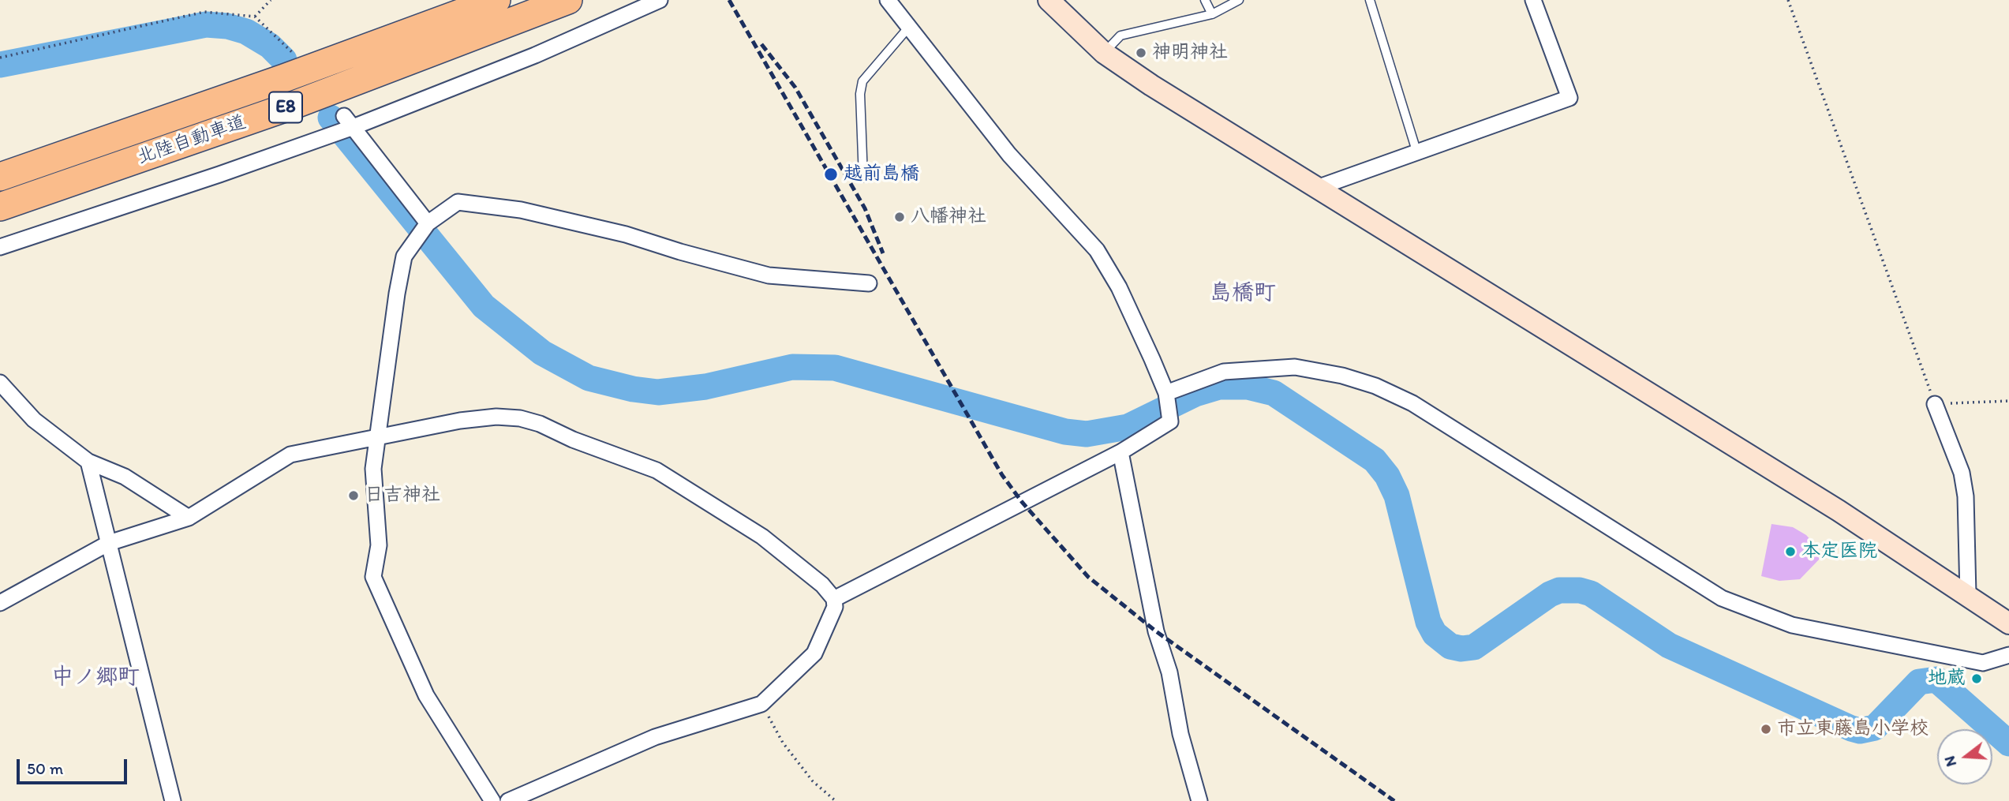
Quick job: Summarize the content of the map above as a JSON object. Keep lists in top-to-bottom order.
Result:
{
  "streets": {
    "highway": ["E8", "北陸自動車道"]
  },
  "districts": ["島橋町", "中ノ郷町"],
  "places": [
    "神明神社",
    "越前島橋",
    "八幡神社",
    "日吉神社",
    "本定医院",
    "地蔵",
    "市立東藤島小学校"
  ],
  "scale_bar": "50 m",
  "north": "left"
}
